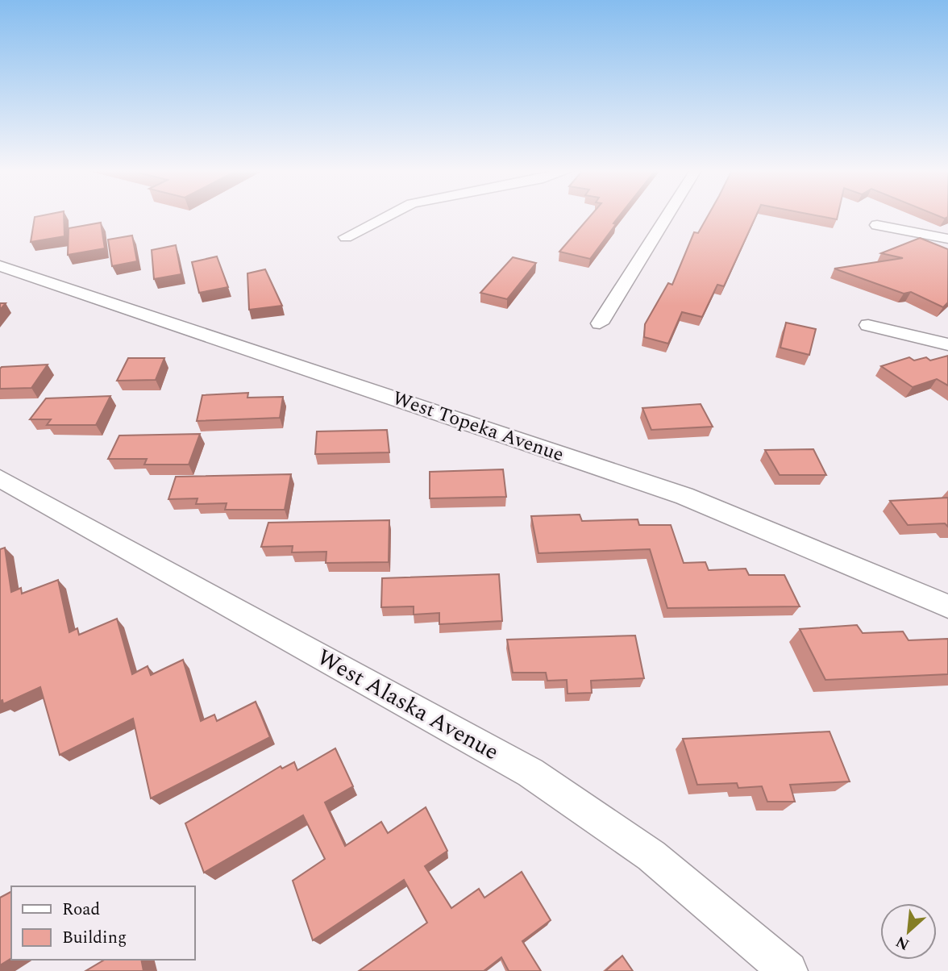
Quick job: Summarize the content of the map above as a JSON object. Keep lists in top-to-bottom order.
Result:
{
  "streets": {
    "street": ["West Topeka Avenue", "West Alaska Avenue"]
  },
  "legend": ["Road", "Building"],
  "north": "bottom left"
}
